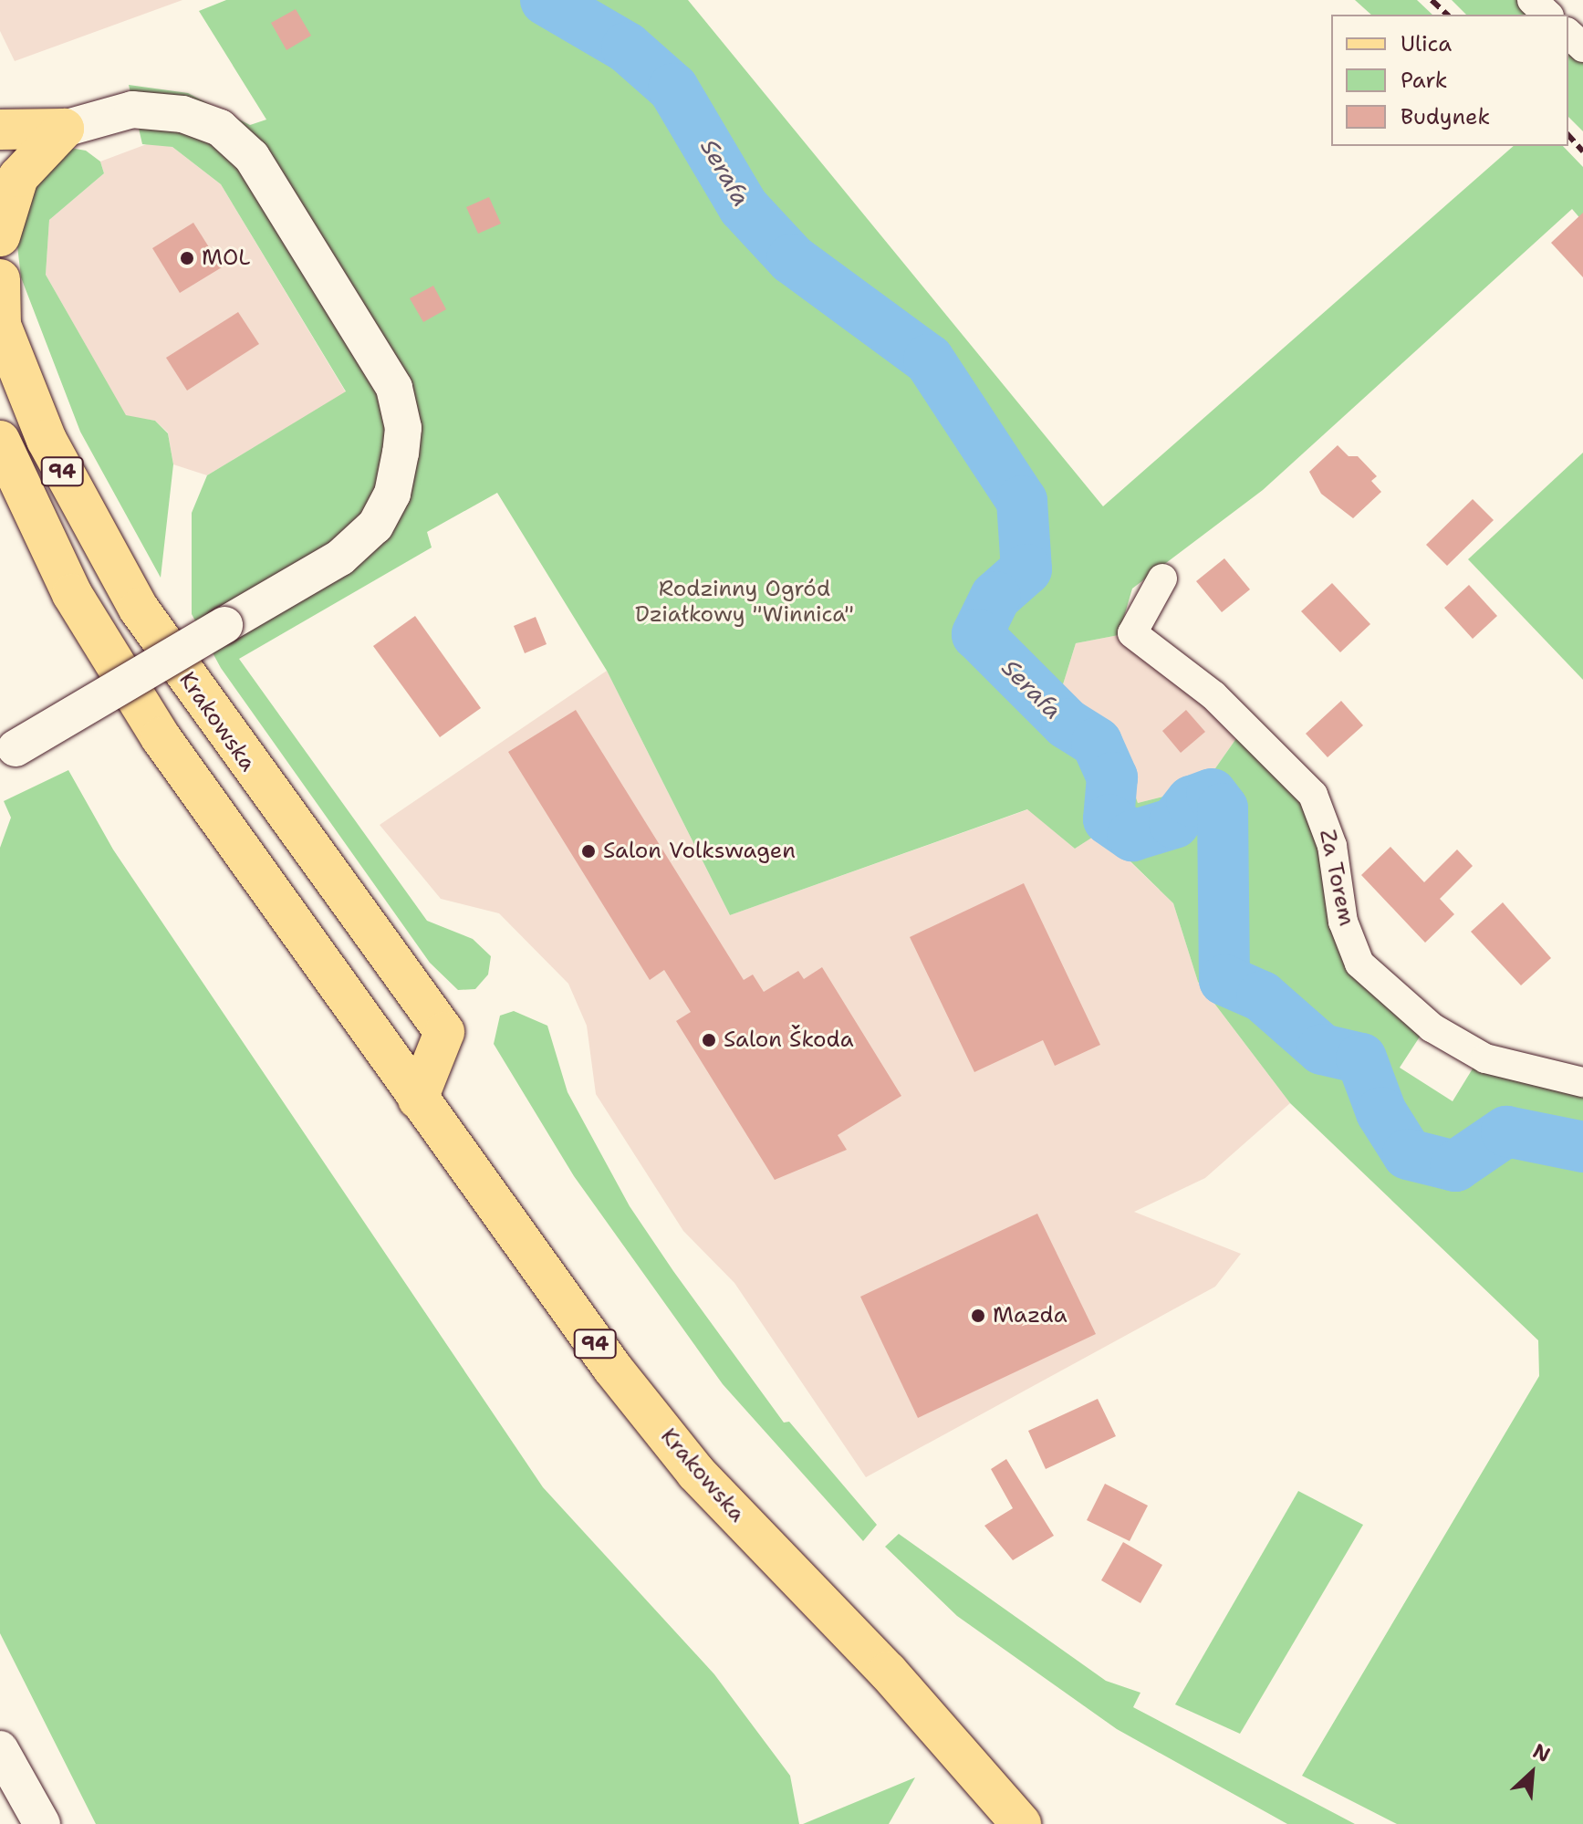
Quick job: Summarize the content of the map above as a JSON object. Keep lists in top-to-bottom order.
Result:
{
  "streets": {
    "main road": ["94", "Krakowska"],
    "street": ["Za Torem"]
  },
  "water": ["Serafa"],
  "parks": ["Rodzinny Ogród Działkowy \"Winnica\""],
  "places": [
    "MOL",
    "Salon Volkswagen",
    "Salon Škoda",
    "Mazda"
  ],
  "legend": ["Ulica", "Park", "Budynek"],
  "north": "top right"
}
